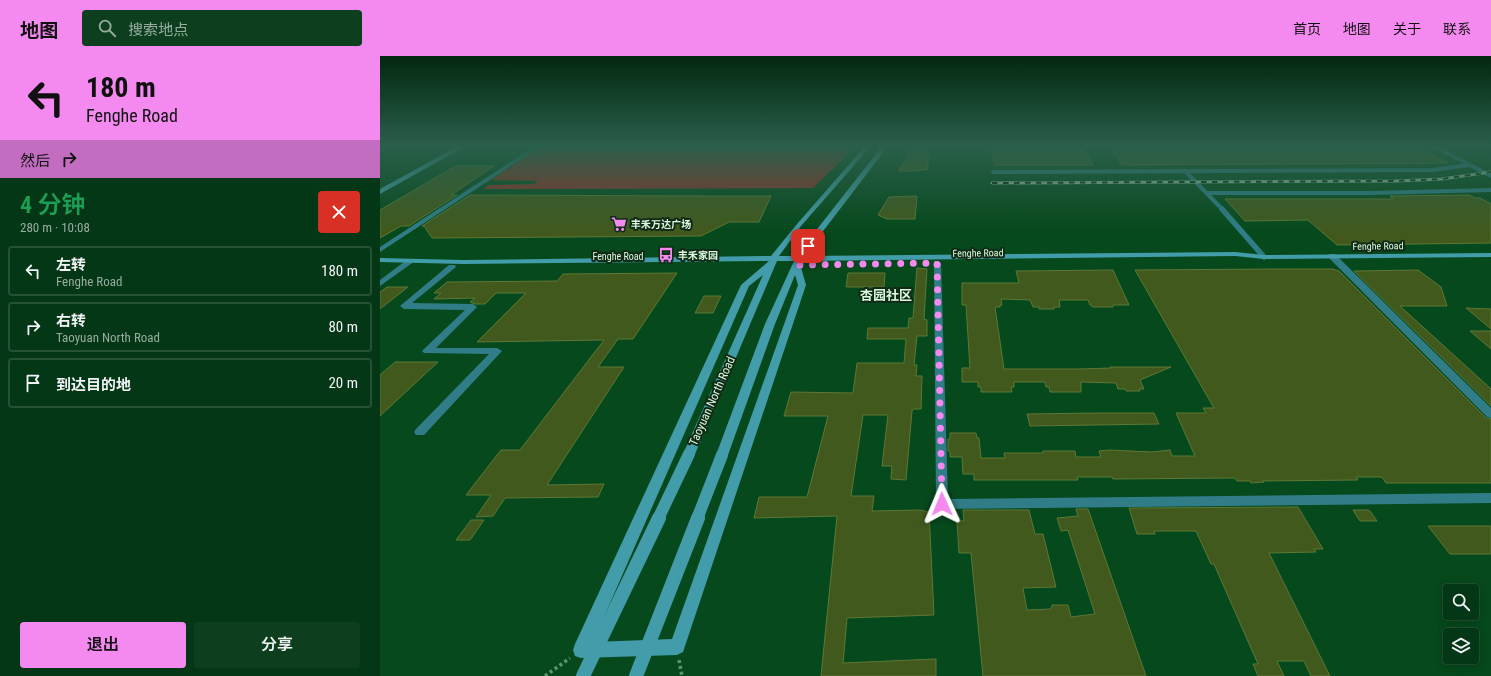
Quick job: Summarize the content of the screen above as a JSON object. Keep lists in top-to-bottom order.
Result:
{
  "streets": {
    "main road": ["Fenghe Road", "Taoyuan North Road"]
  },
  "crossings": [
    ["Fenghe Road", "Taoyuan North Road"]
  ],
  "districts": ["杏园社区"],
  "places": {
    "supermarket": ["丰禾万达广场"],
    "bus stop": ["丰禾家园"]
  },
  "page": {
    "header": "地图",
    "search": "搜索地点",
    "nav": [
      "首页",
      "地图",
      "关于",
      "联系"
    ],
    "turn": ["180 m", "Fenghe Road"],
    "then": "然后",
    "heading": ["4 分钟", "280 m · 10:08"],
    "list": [
      {
        "name": "左转",
        "note": "Fenghe Road",
        "value": "180 m"
      },
      {
        "name": "右转",
        "note": "Taoyuan North Road",
        "value": "80 m"
      },
      {
        "name": "到达目的地",
        "value": "20 m"
      }
    ],
    "buttons": ["退出", "分享"]
  }
}
